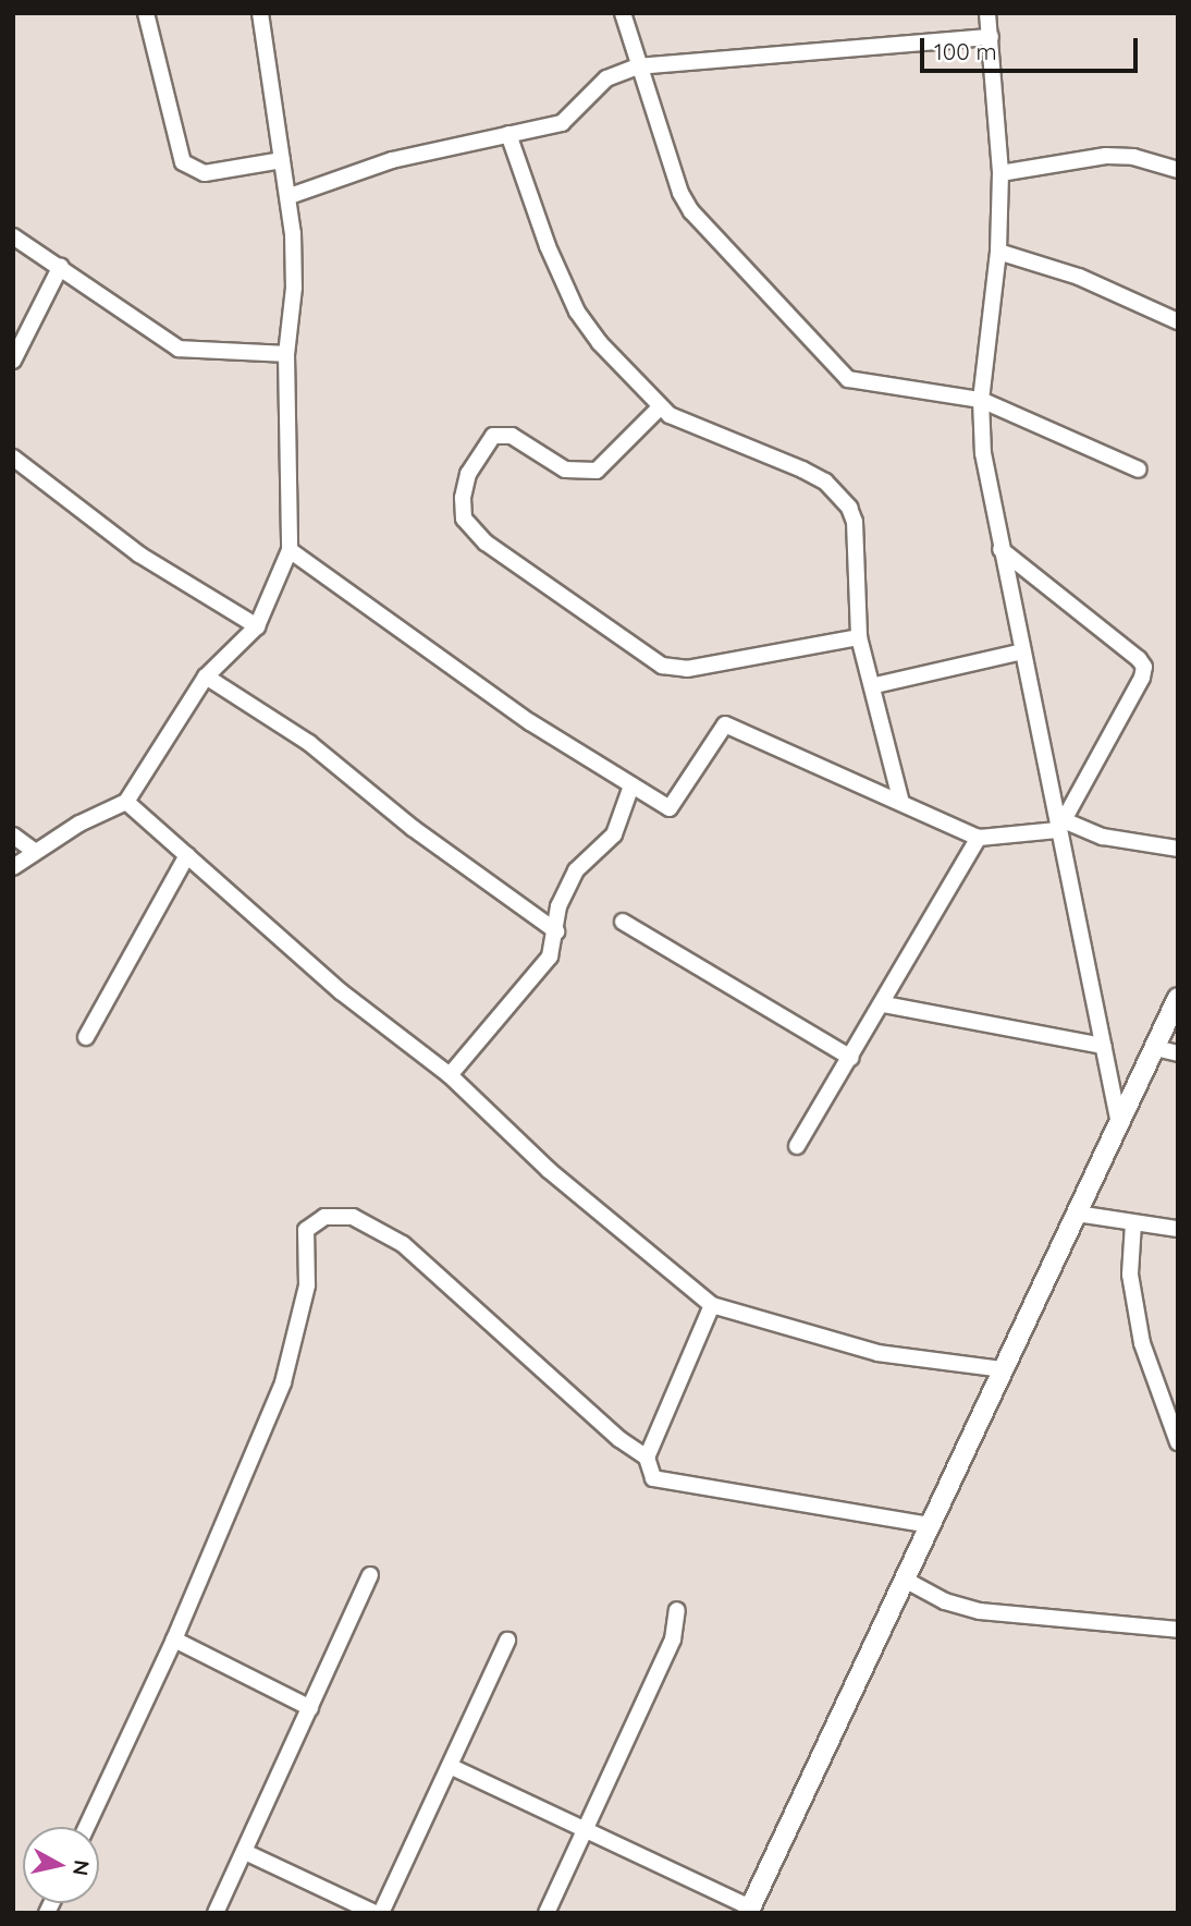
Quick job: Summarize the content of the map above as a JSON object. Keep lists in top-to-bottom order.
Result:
{
  "scale_bar": "100 m",
  "north": "right"
}
